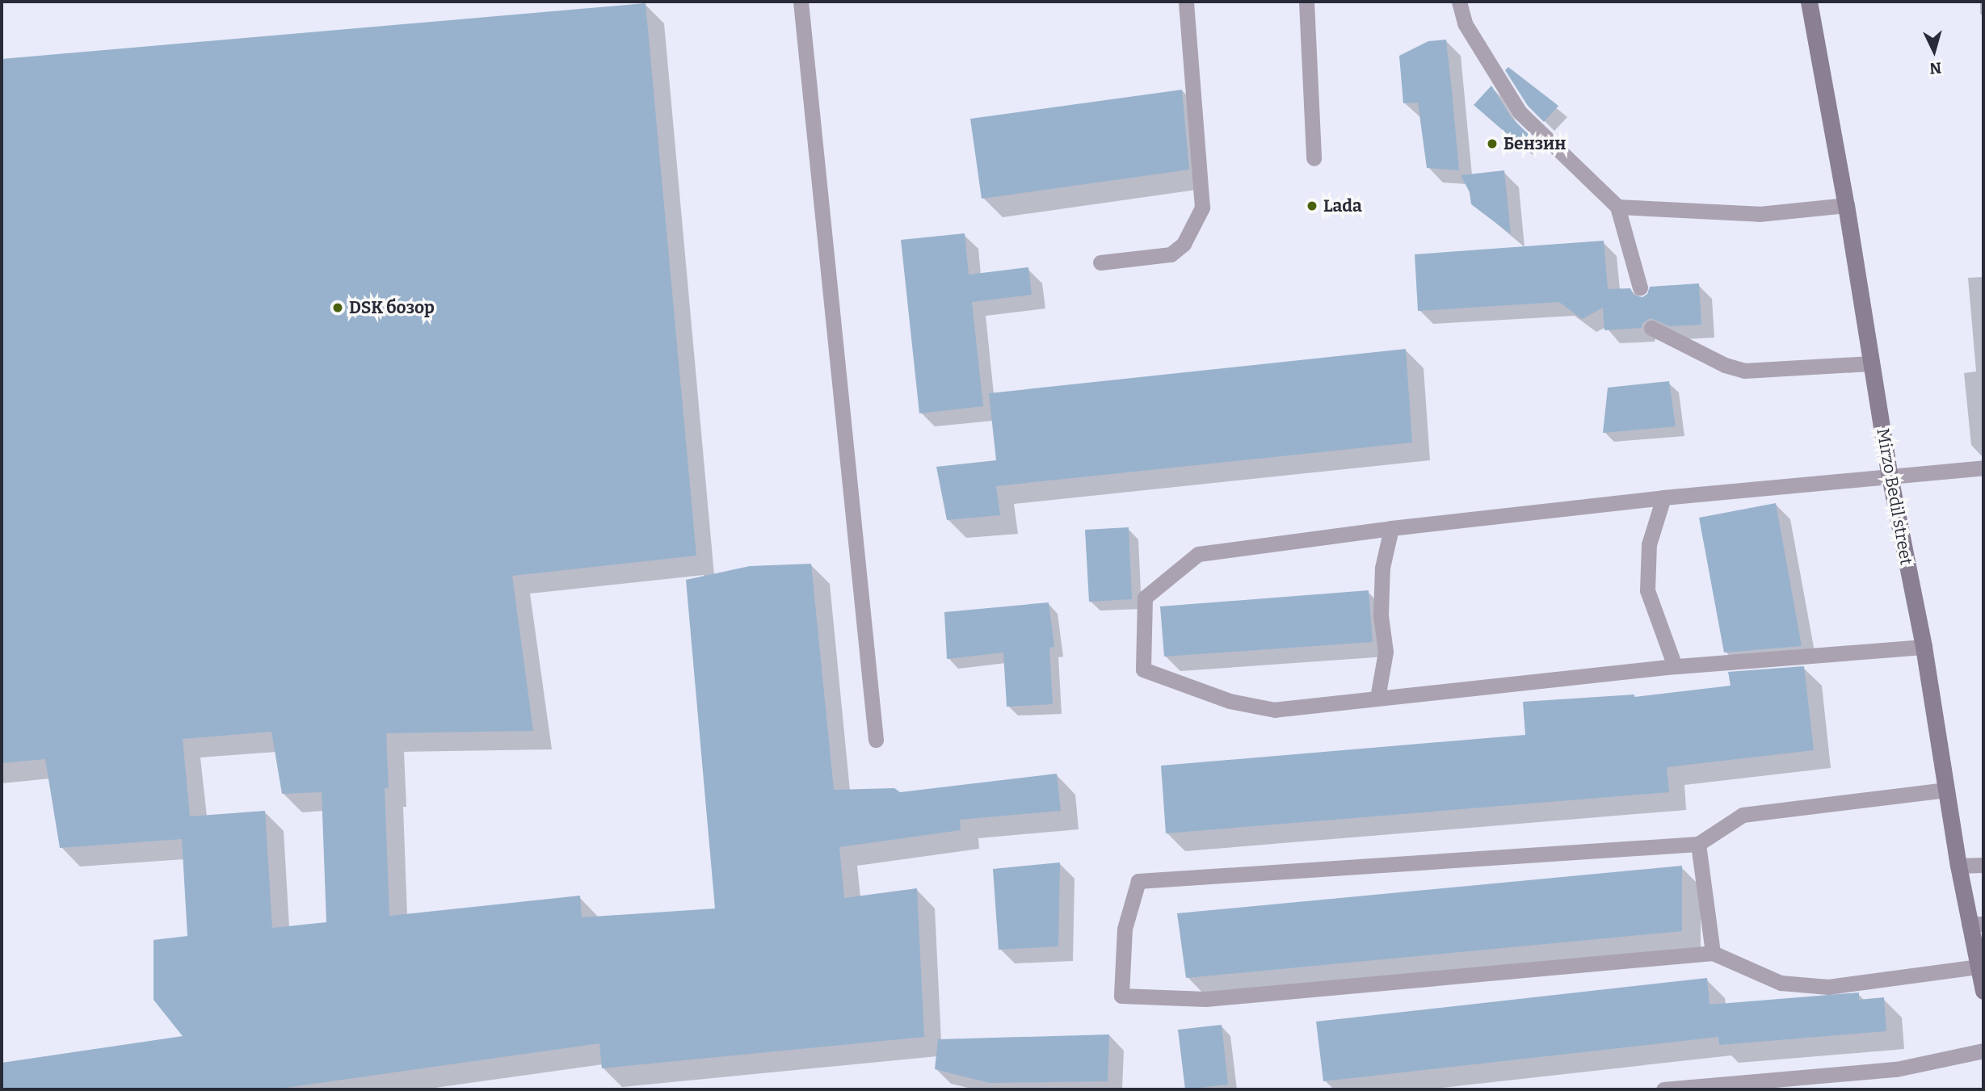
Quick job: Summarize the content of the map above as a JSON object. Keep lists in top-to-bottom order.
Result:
{
  "streets": {
    "street": ["Mirzo Bedil street"]
  },
  "places": ["Бензин", "Lada", "DSK бозор"],
  "north": "bottom"
}
